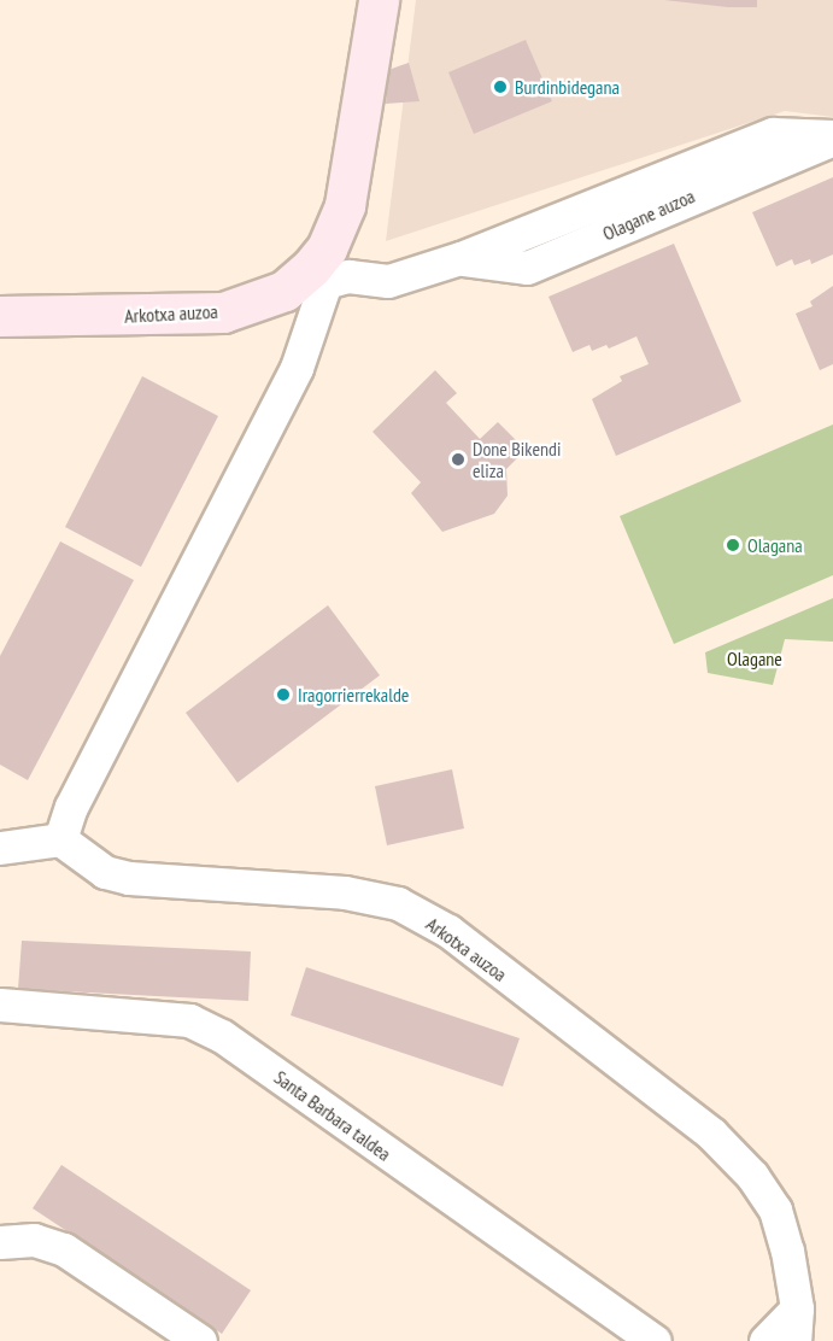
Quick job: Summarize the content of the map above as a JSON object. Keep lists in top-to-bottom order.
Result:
{
  "streets": {
    "street": ["Arkotxa auzoa", "Santa Barbara taldea"]
  },
  "parks": ["Olagane"],
  "places": [
    "Burdinbidegana",
    "Done Bikendi eliza",
    "Olagana",
    "Iragorrierrekalde"
  ]
}
